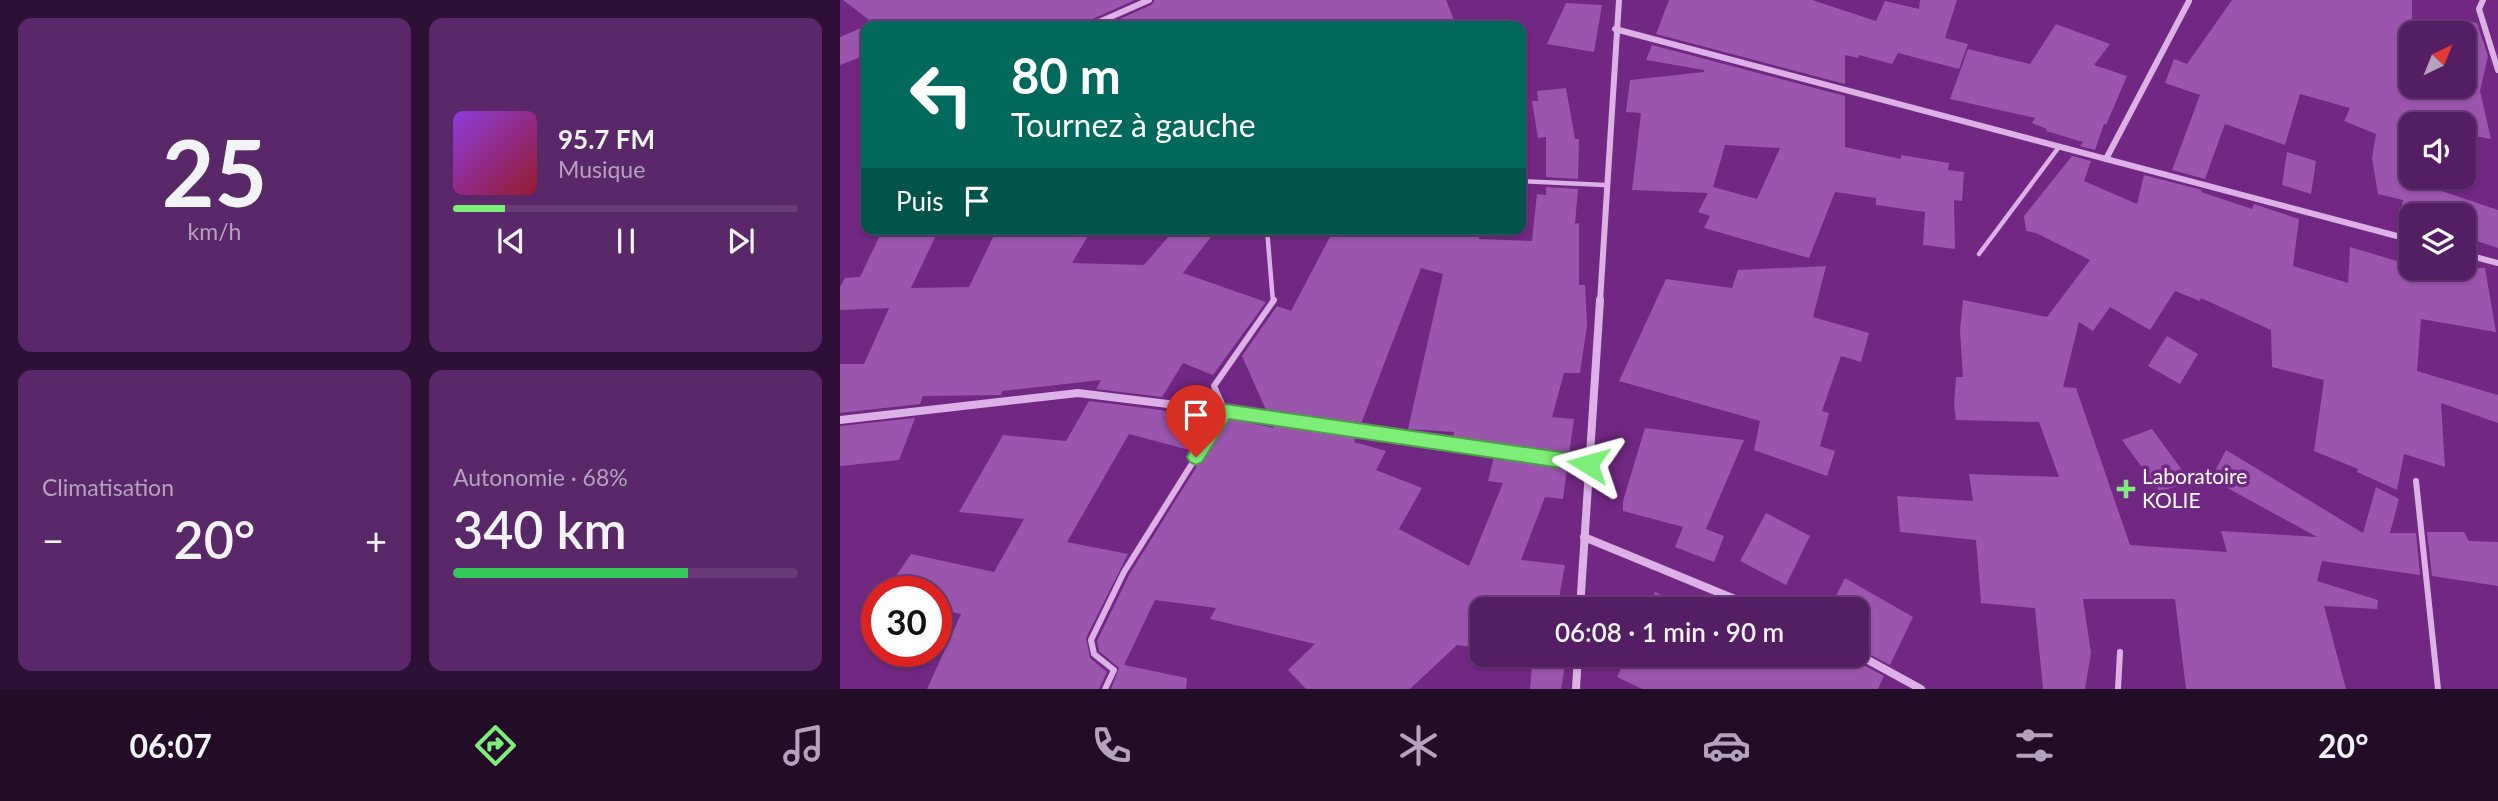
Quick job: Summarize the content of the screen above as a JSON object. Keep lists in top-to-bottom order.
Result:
{
  "places": {
    "health": ["Laboratoire KOLIE"]
  },
  "north": "top right",
  "page": {
    "tile": [
      ["25", "km/h"],
      "Climatisation",
      ["Autonomie · 68%", "340 km"]
    ],
    "turn": ["80 m", "Tournez à gauche"],
    "song": ["95.7 FM", "Musique"],
    "then": "Puis",
    "heat": ["−", "20°", "+"],
    "limit": "30",
    "trip": "06:08 · 1 min · 90 m",
    "tabs": ["06:07", "20°"]
  }
}
